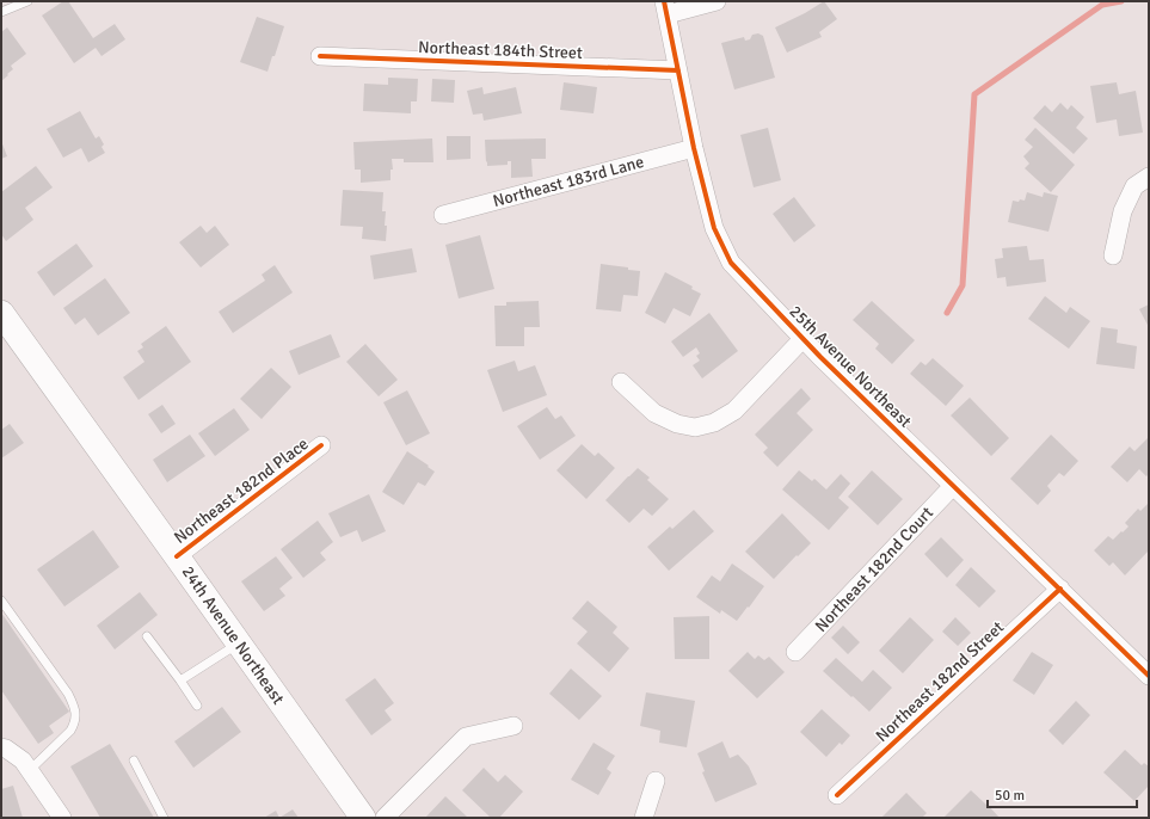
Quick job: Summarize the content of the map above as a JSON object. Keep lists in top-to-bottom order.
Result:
{
  "streets": {
    "main road": ["24th Avenue Northeast"],
    "street": [
      "Northeast 184th Street",
      "Northeast 183rd Lane",
      "25th Avenue Northeast",
      "Northeast 182nd Place",
      "Northeast 182nd Court",
      "Northeast 182nd Street"
    ]
  },
  "crossings": [
    ["Northeast 184th Street", "25th Avenue Northeast"],
    ["Northeast 183rd Lane", "25th Avenue Northeast"],
    ["25th Avenue Northeast", "Northeast 182nd Court"],
    ["25th Avenue Northeast", "Northeast 182nd Street"],
    ["Northeast 182nd Place", "24th Avenue Northeast"]
  ],
  "scale_bar": "50 m"
}
